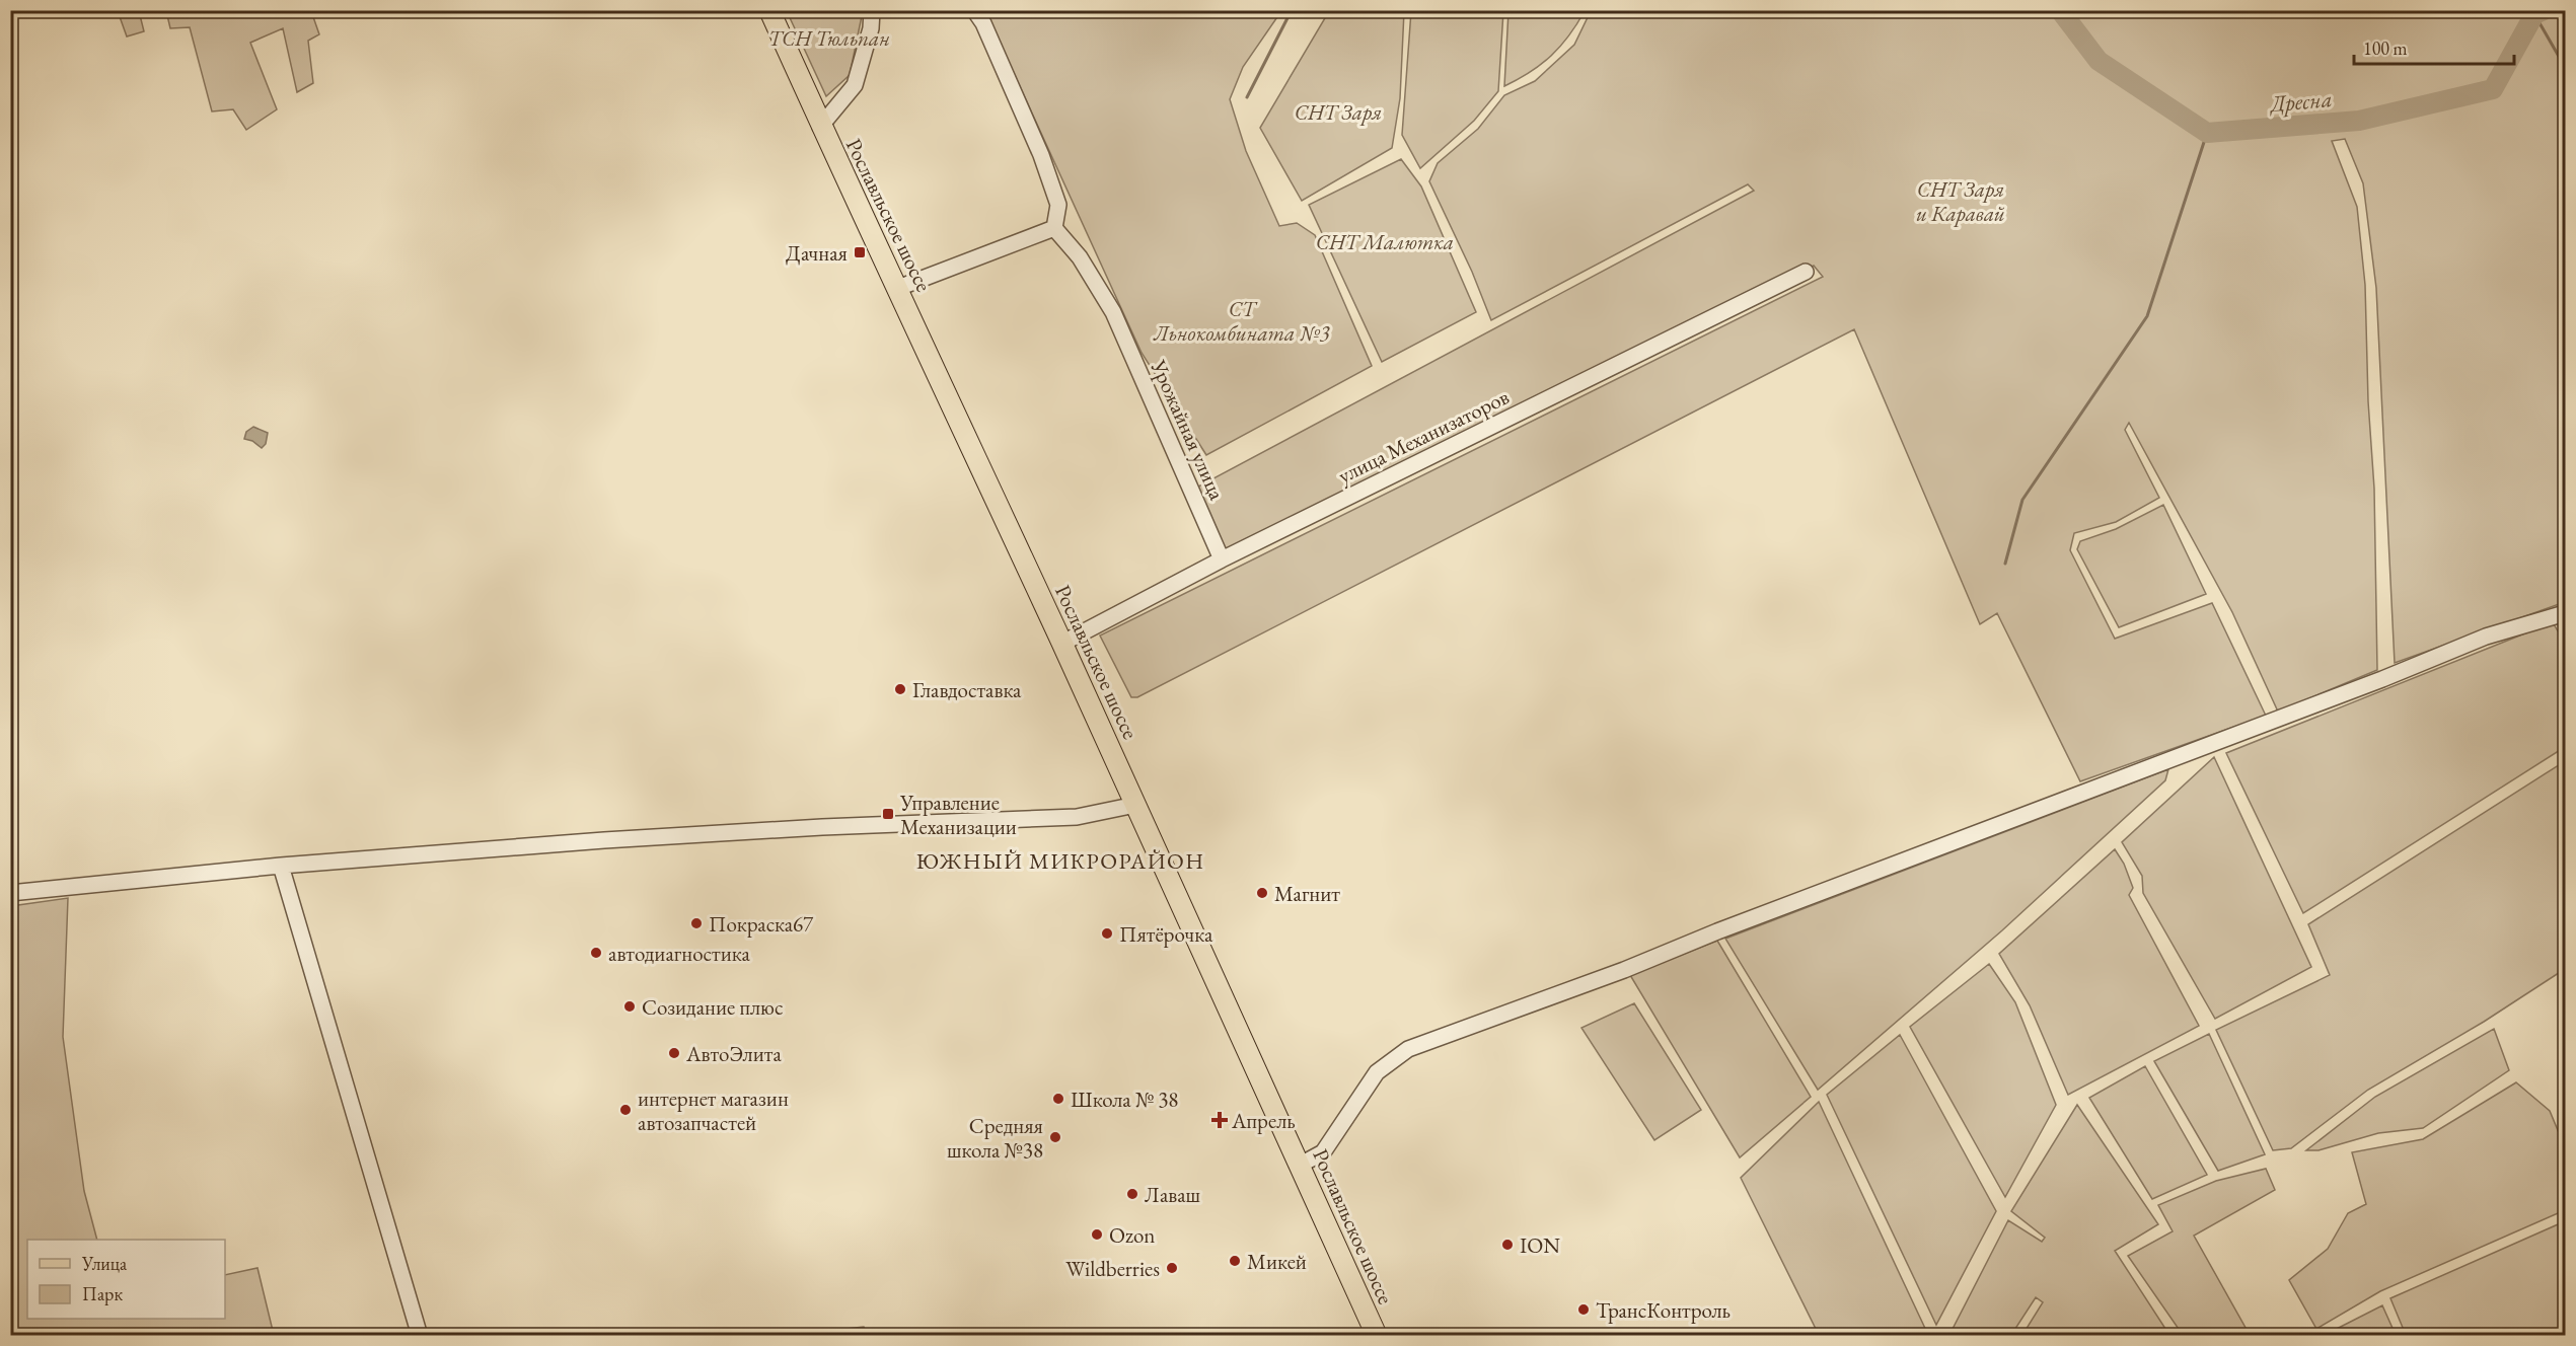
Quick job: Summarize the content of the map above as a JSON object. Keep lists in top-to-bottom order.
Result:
{
  "streets": {
    "main road": ["Рославльское шоссе"],
    "street": ["Урожайная улица", "улица Механизаторов"]
  },
  "crossings": [
    ["Рославльское шоссе", "улица Механизаторов"],
    ["Урожайная улица", "улица Механизаторов"]
  ],
  "districts": ["ЮЖНЫЙ МИКРОРАЙОН"],
  "water": ["Дресна"],
  "parks": [
    "ТСН Тюльпан",
    "СНТ Заря",
    "СНТ Заря и Каравай",
    "СНТ Малютка",
    "СТ Льнокомбината №3"
  ],
  "places": {
    "transit": ["Дачная", "Управление Механизации"],
    "other": [
      "Главдоставка",
      "Магнит",
      "Покраска67",
      "Пятёрочка",
      "автодиагностика",
      "Созидание плюс",
      "АвтоЭлита",
      "Школа № 38",
      "интернет магазин автозапчастей",
      "Средняя школа №38",
      "Лаваш",
      "Ozon",
      "ION",
      "Микей",
      "Wildberries",
      "ТрансКонтроль"
    ],
    "health": ["Апрель"]
  },
  "legend": ["Улица", "Парк"],
  "scale_bar": "100 m"
}
